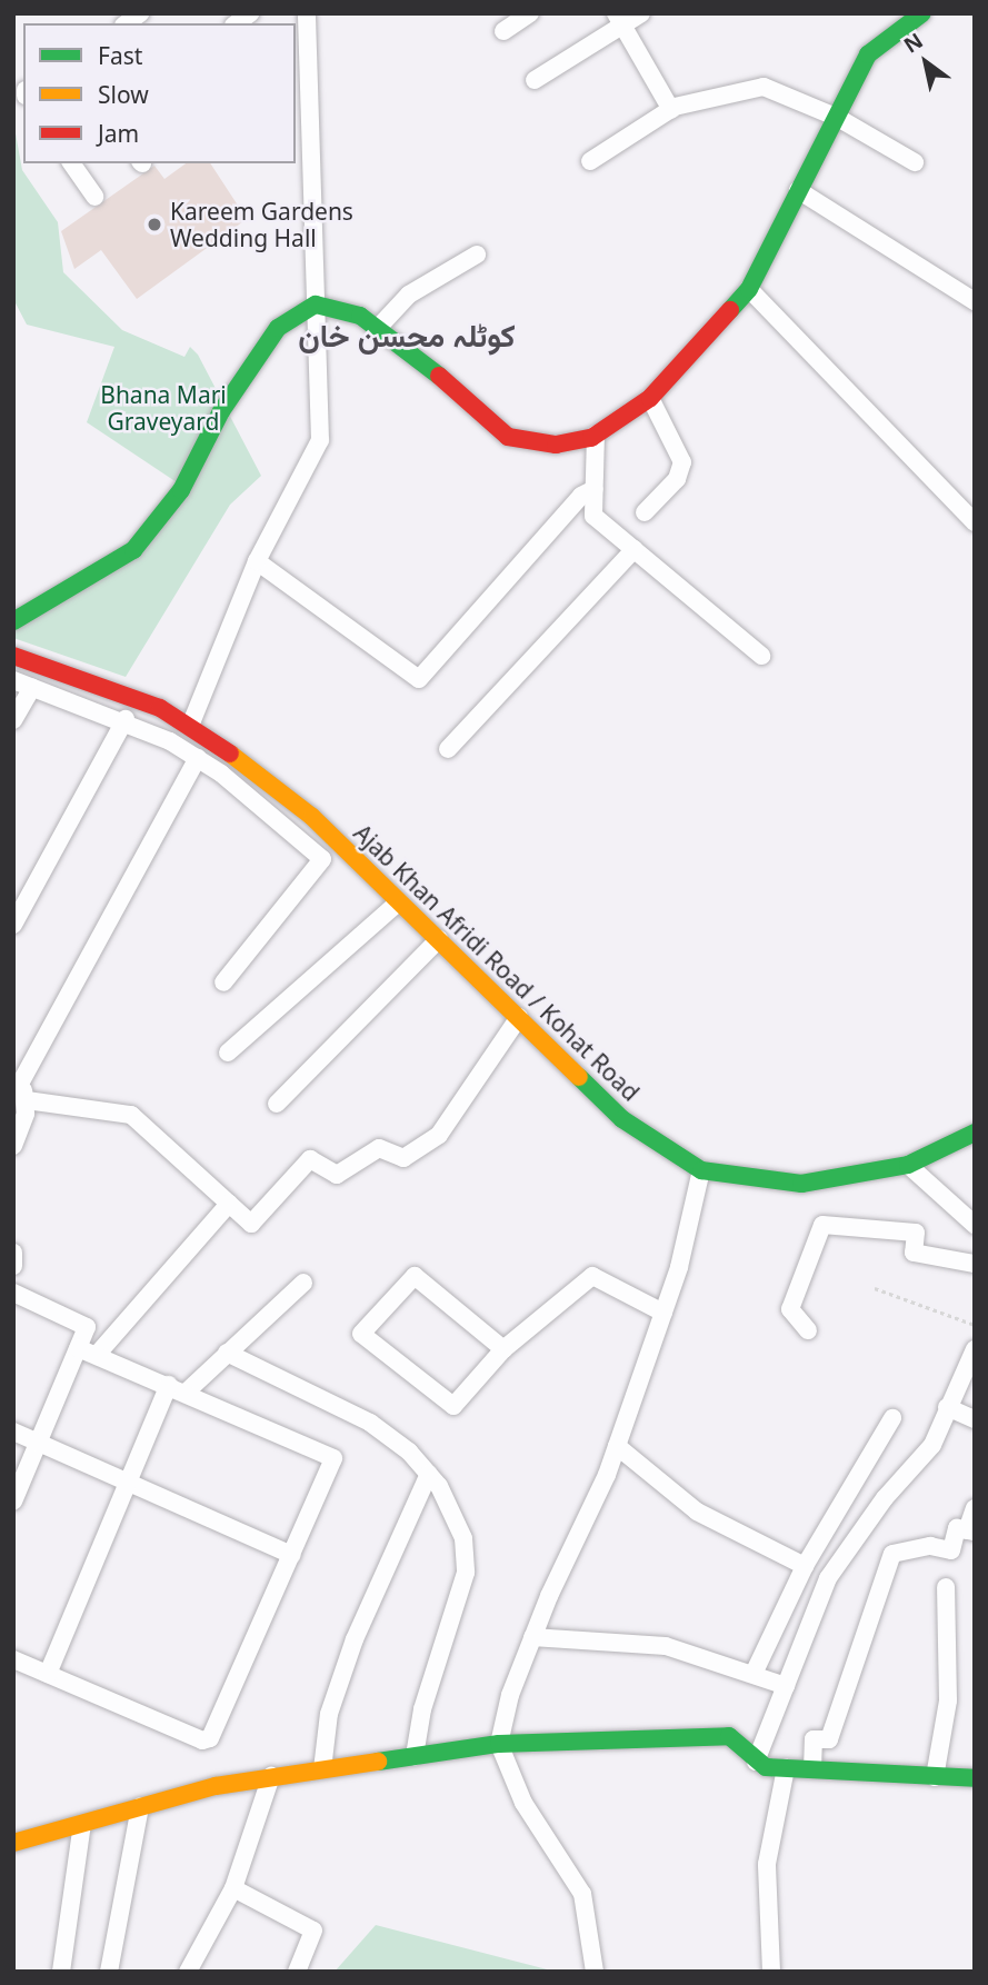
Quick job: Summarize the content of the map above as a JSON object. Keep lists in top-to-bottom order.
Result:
{
  "streets": {
    "street": ["Ajab Khan Afridi Road / Kohat Road"]
  },
  "districts": ["کوٹلہ محسن خان"],
  "parks": ["Bhana Mari Graveyard"],
  "places": ["Kareem Gardens Wedding Hall"],
  "legend": ["Fast", "Slow", "Jam"],
  "north": "top left"
}
